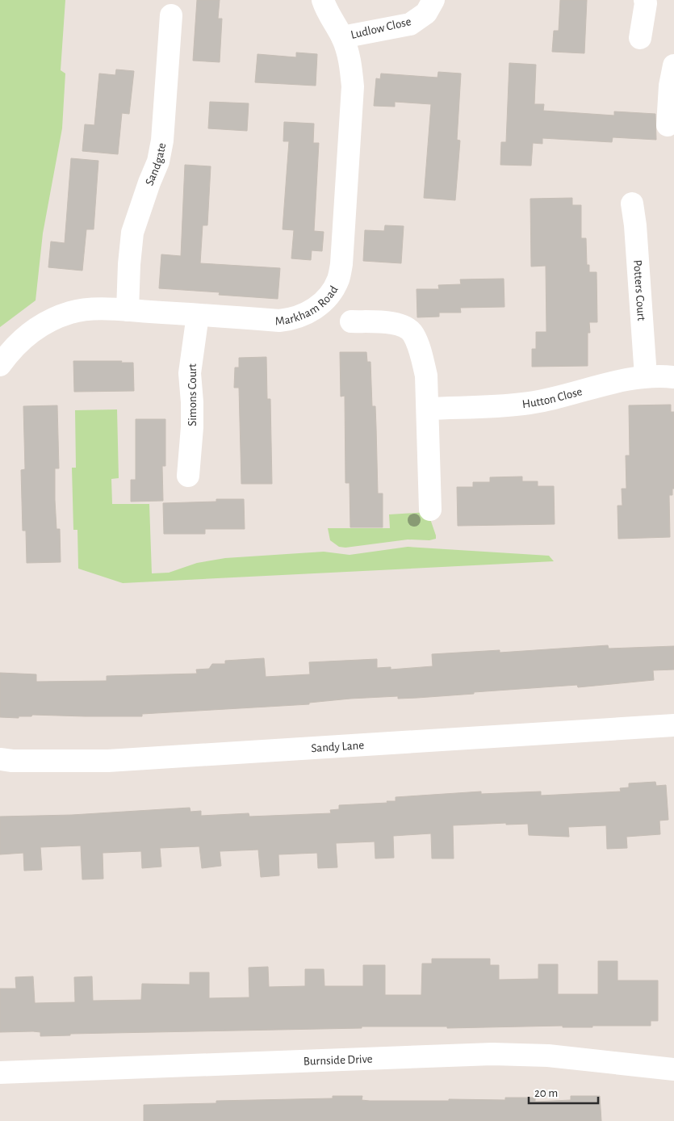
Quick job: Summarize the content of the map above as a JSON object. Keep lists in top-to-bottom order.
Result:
{
  "streets": {
    "street": [
      "Ludlow Close",
      "Sandgate",
      "Potters Court",
      "Markham Road",
      "Simons Court",
      "Hutton Close",
      "Sandy Lane",
      "Burnside Drive"
    ]
  },
  "crossings": [
    ["Ludlow Close", "Markham Road"],
    ["Sandgate", "Markham Road"],
    ["Potters Court", "Hutton Close"],
    ["Markham Road", "Simons Court"]
  ],
  "scale_bar": "20 m"
}
